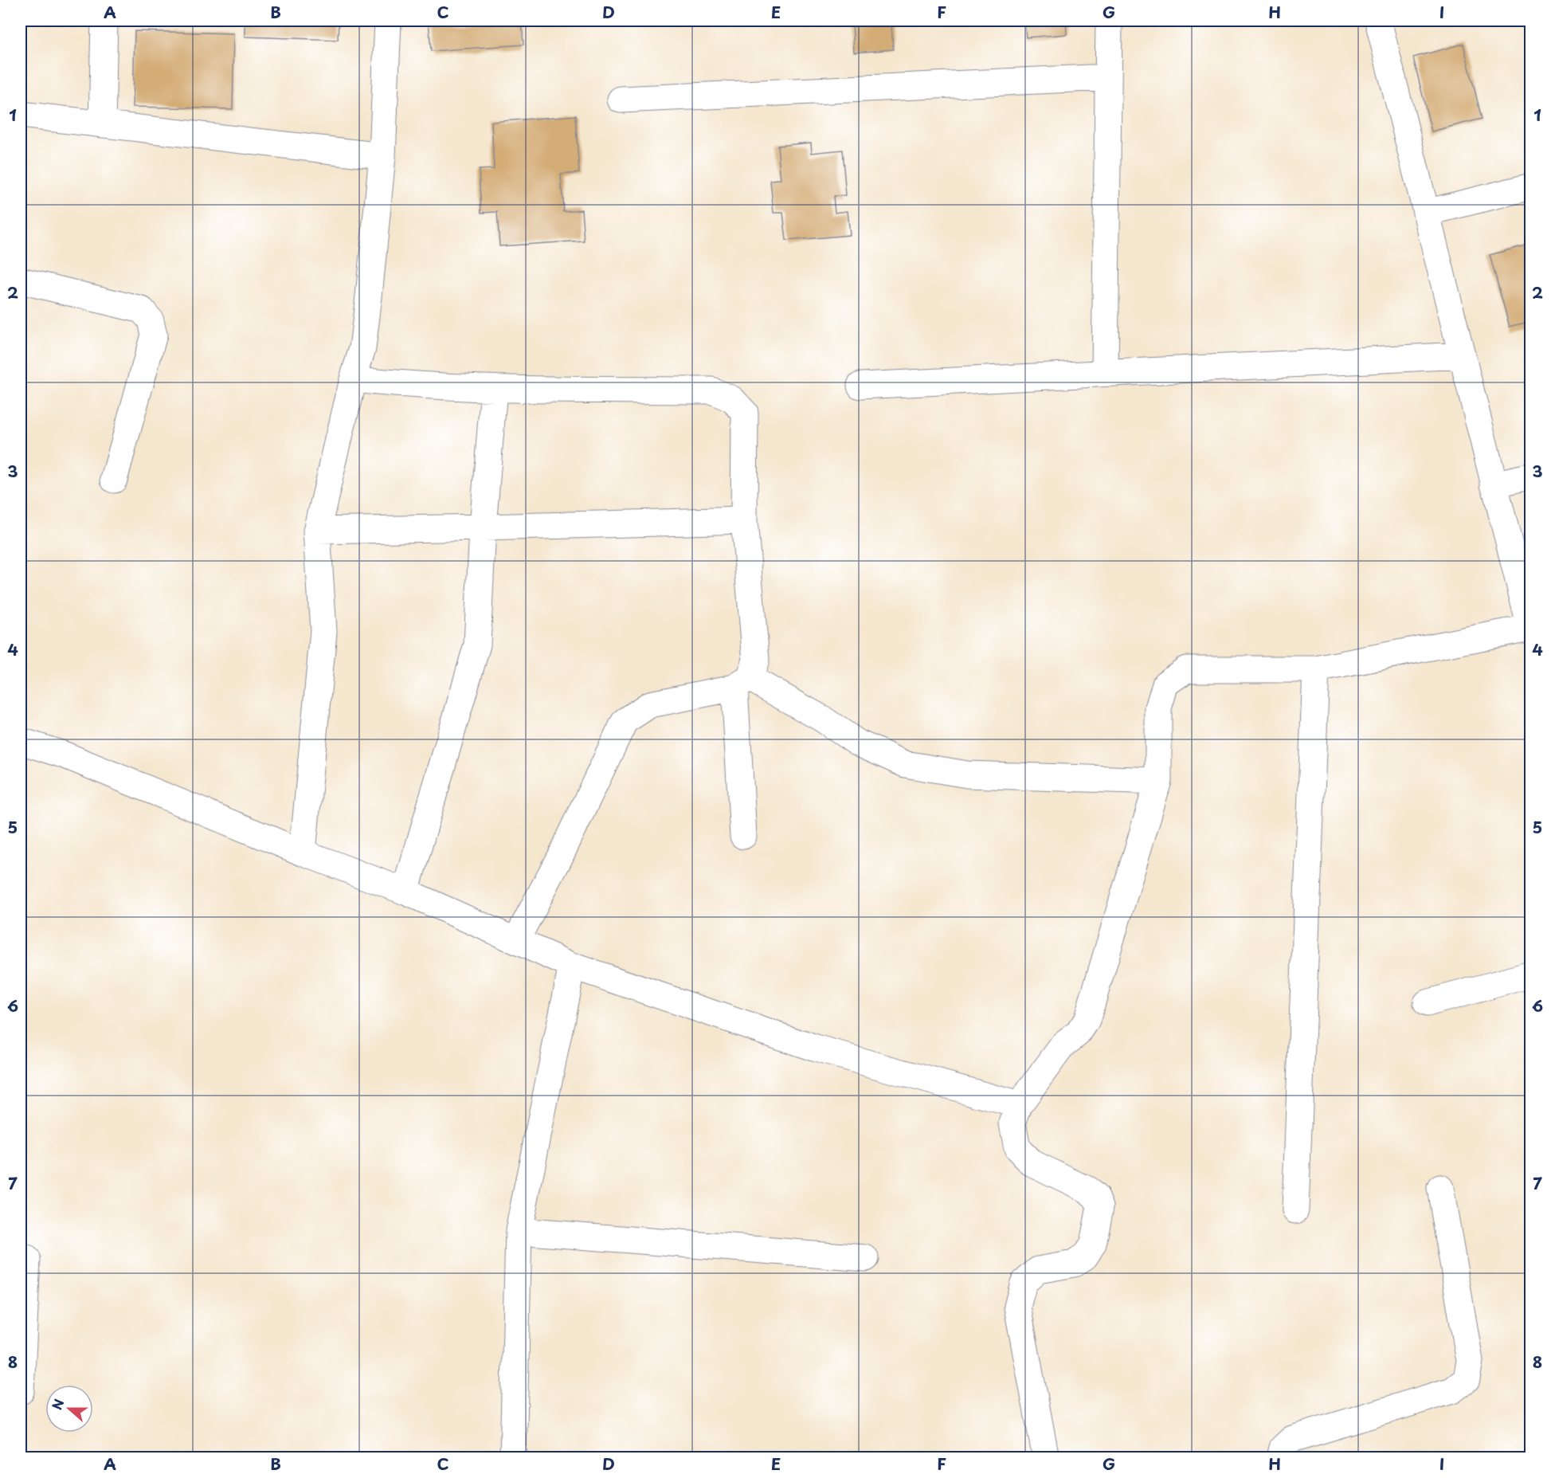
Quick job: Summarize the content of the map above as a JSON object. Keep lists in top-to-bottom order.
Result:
{
  "north": "left",
  "grid": {
    "columns": [
      "A",
      "B",
      "C",
      "D",
      "E",
      "F",
      "G",
      "H",
      "I"
    ],
    "rows": [
      "1",
      "2",
      "3",
      "4",
      "5",
      "6",
      "7",
      "8"
    ]
  }
}
